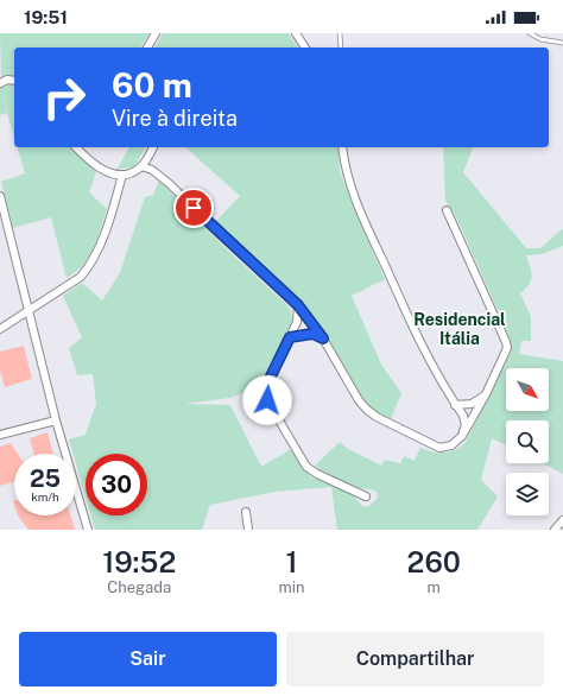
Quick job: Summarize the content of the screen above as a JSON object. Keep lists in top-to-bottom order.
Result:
{
  "districts": ["Residencial Itália"],
  "north": "bottom right",
  "page": {
    "status": "19:51",
    "turn": ["60 m", "Vire à direita"],
    "speed": "25 km/h",
    "limit": "30",
    "eta": [
      "19:52",
      "Chegada",
      "1",
      "min",
      "260",
      "m"
    ],
    "buttons": ["Sair", "Compartilhar"]
  }
}
